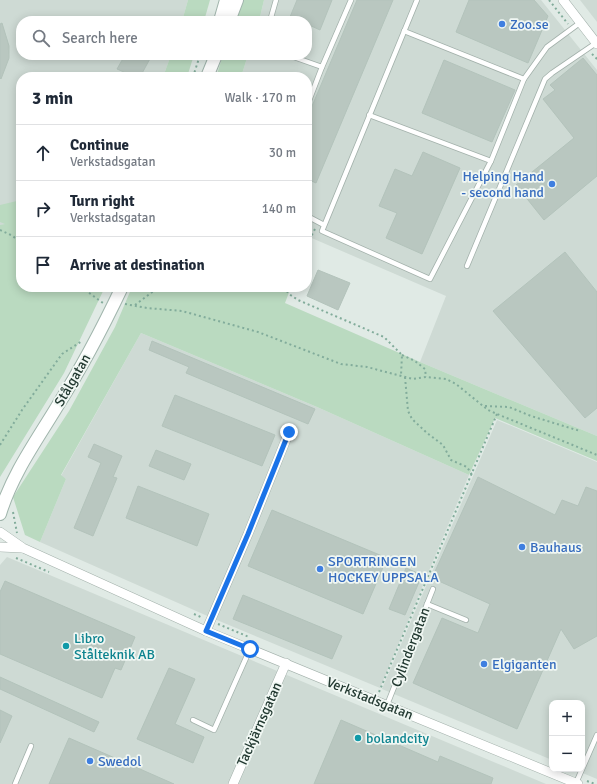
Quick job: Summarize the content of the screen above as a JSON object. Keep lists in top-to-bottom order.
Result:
{
  "streets": {
    "main road": ["Stålgatan"],
    "street": ["Verkstadsgatan", "Tackjärnsgatan"],
    "lane": ["Cylindergatan"]
  },
  "crossings": [
    ["Cylindergatan", "Verkstadsgatan"],
    ["Verkstadsgatan", "Tackjärnsgatan"]
  ],
  "places": [
    "Zoo.se",
    "Helping Hand - second hand",
    "Bauhaus",
    "SPORTRINGEN HOCKEY UPPSALA",
    "Libro Stålteknik AB",
    "Elgiganten",
    "bolandcity",
    "Swedol"
  ],
  "page": {
    "search": "Search here",
    "heading": ["3 min", "Walk · 170 m"],
    "list": [
      ["Continue", "Verkstadsgatan", "30 m"],
      ["Turn right", "Verkstadsgatan", "140 m"],
      "Arrive at destination"
    ],
    "map_buttons": ["+", "−"]
  }
}
